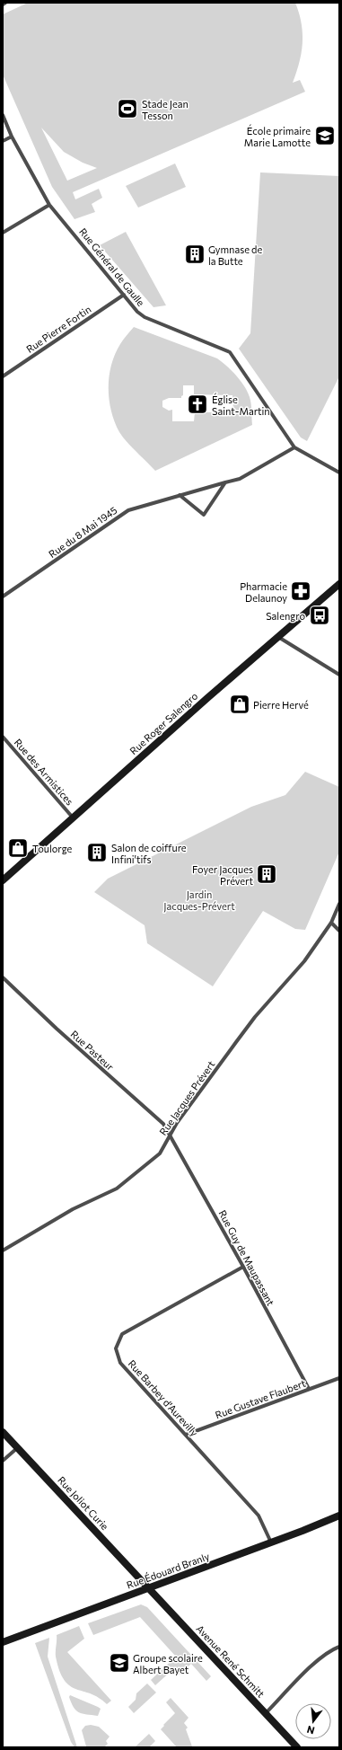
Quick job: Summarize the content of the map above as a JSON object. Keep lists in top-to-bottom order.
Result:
{
  "streets": {
    "main road": [
      "Rue Roger Salengro",
      "Rue Joliot Curie",
      "Rue Édouard Branly",
      "Avenue René Schmitt"
    ],
    "street": [
      "Rue Général de Gaulle",
      "Rue Pierre Fortin",
      "Rue du 8 Mai 1945",
      "Rue des Armistices",
      "Rue Pasteur",
      "Rue Jacques Prévert",
      "Rue Guy de Maupassant",
      "Rue Barbey d'Aurevilly",
      "Rue Gustave Flaubert"
    ]
  },
  "crossings": [
    ["Rue Général de Gaulle", "Rue Pierre Fortin"],
    ["Rue Général de Gaulle", "Rue du 8 Mai 1945"],
    ["Rue Roger Salengro", "Rue des Armistices"],
    ["Rue Pasteur", "Rue Jacques Prévert"],
    ["Rue Pasteur", "Rue Guy de Maupassant"],
    ["Rue Jacques Prévert", "Rue Guy de Maupassant"],
    ["Rue Guy de Maupassant", "Rue Barbey d'Aurevilly"],
    ["Rue Guy de Maupassant", "Rue Gustave Flaubert"],
    ["Rue Barbey d'Aurevilly", "Rue Gustave Flaubert"],
    ["Rue Barbey d'Aurevilly", "Rue Édouard Branly"],
    ["Rue Joliot Curie", "Rue Édouard Branly"],
    ["Rue Joliot Curie", "Avenue René Schmitt"],
    ["Rue Édouard Branly", "Avenue René Schmitt"]
  ],
  "parks": ["Jardin Jacques-Prévert"],
  "places": {
    "sports": ["Stade Jean Tesson"],
    "school or university": ["École primaire Marie Lamotte", "Groupe scolaire Albert Bayet"],
    "building": ["Gymnase de la Butte", "Salon de coiffure Infini'tifs", "Foyer Jacques Prévert"],
    "church": ["Église Saint-Martin"],
    "pharmacy": ["Pharmacie Delaunoy"],
    "bus stop": ["Salengro"],
    "shop": ["Pierre Hervé", "Toulorge"]
  },
  "north": "bottom"
}
